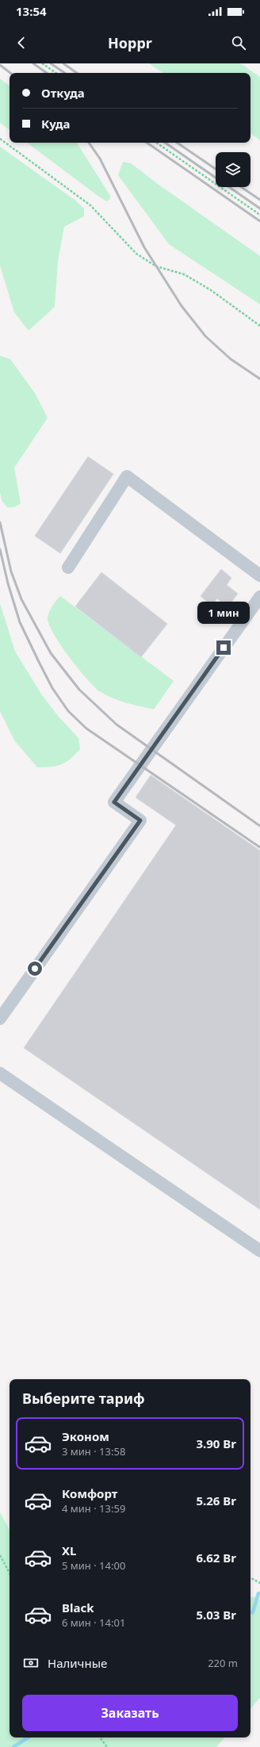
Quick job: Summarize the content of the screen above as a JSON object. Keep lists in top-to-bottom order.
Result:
{
  "page": {
    "status": "13:54",
    "header": "Hoppr",
    "banner": ["Откуда", "Куда"],
    "bubble": "1 мин",
    "heading": "Выберите тариф",
    "list": [
      {
        "name": "Эконом",
        "note": "3 мин · 13:58",
        "value": "3.90 Br"
      },
      {
        "name": "Комфорт",
        "note": "4 мин · 13:59",
        "value": "5.26 Br"
      },
      {
        "name": "XL",
        "note": "5 мин · 14:00",
        "value": "6.62 Br"
      },
      {
        "name": "Black",
        "note": "6 мин · 14:01",
        "value": "5.03 Br"
      }
    ],
    "pay": ["Наличные", "220 m"],
    "buttons": "Заказать"
  }
}
